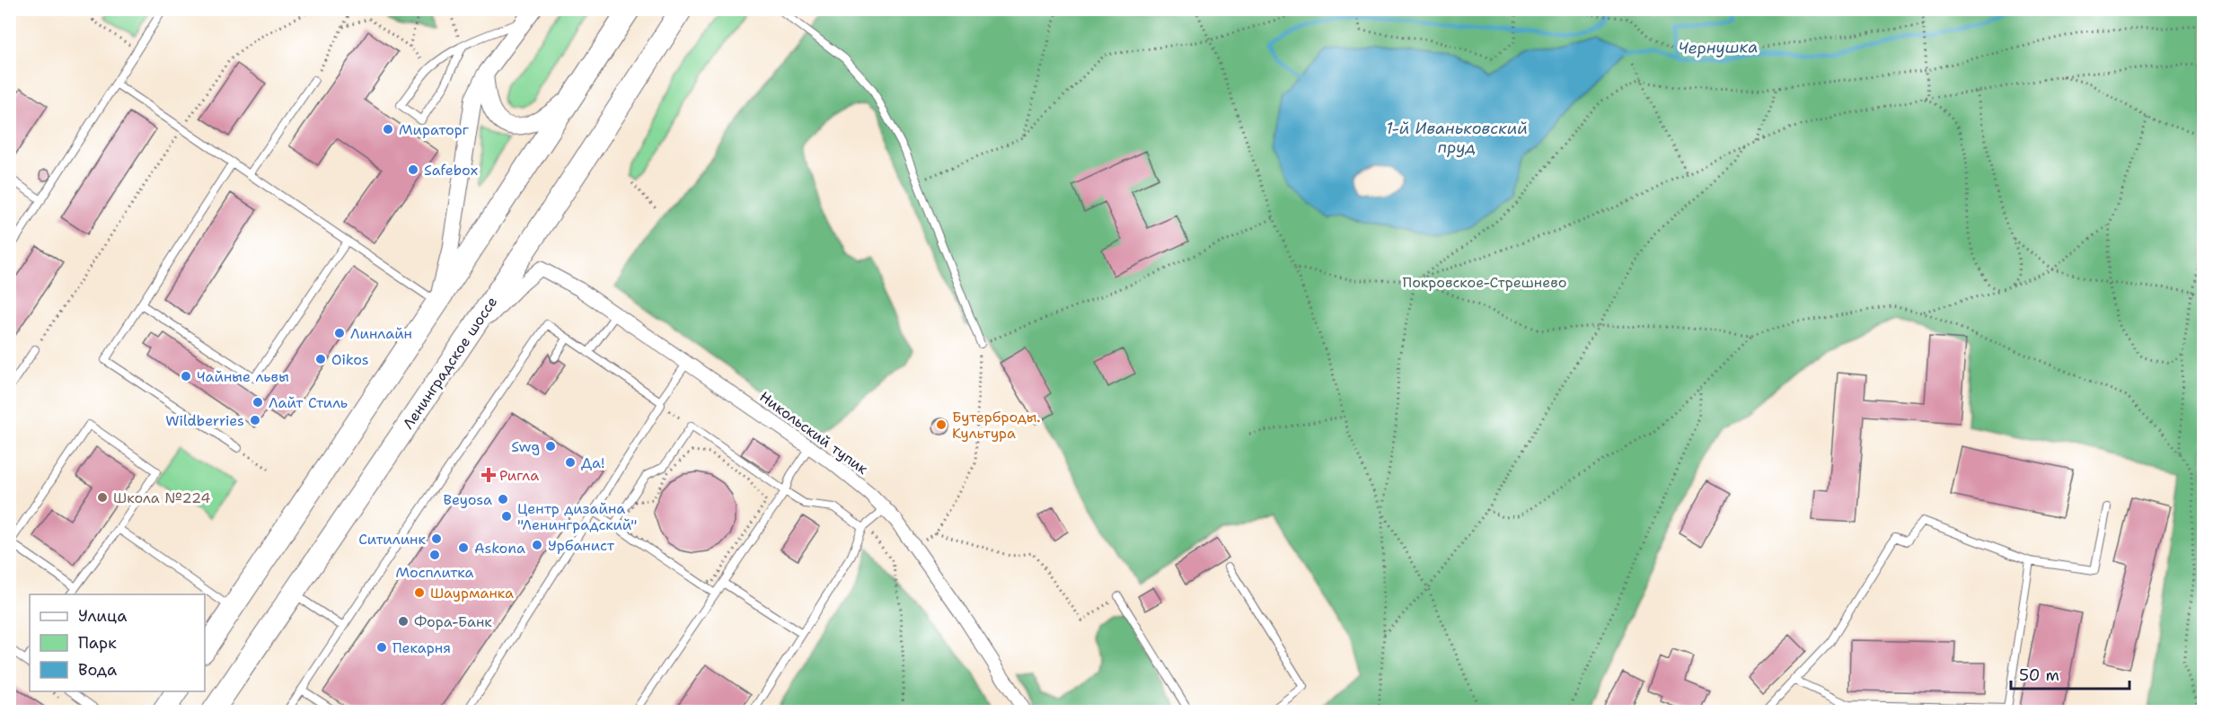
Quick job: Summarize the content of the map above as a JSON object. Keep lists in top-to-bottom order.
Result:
{
  "streets": {
    "main road": ["Ленинградское шоссе"],
    "street": ["Никольский тупик"]
  },
  "crossings": [
    ["Ленинградское шоссе", "Никольский тупик"]
  ],
  "water": ["Чернушка", "1-й Иваньковский пруд"],
  "parks": ["Покровское-Стрешнево"],
  "places": {
    "other": [
      "Мираторг",
      "Safebox",
      "Линлайн",
      "Oikos",
      "Чайные львы",
      "Лайт Стиль",
      "Wildberries",
      "Бутерброды. Культура",
      "Swg",
      "Да!",
      "Школа №224",
      "Beyosa",
      "Центр дизайна \"Ленинградский\"",
      "Ситилинк",
      "Урбанист",
      "Askona",
      "Мосплитка",
      "Шаурманка",
      "Фора-Банк",
      "Пекарня"
    ],
    "health": ["Ригла"]
  },
  "legend": ["Улица", "Парк", "Вода"],
  "scale_bar": "50 m"
}
